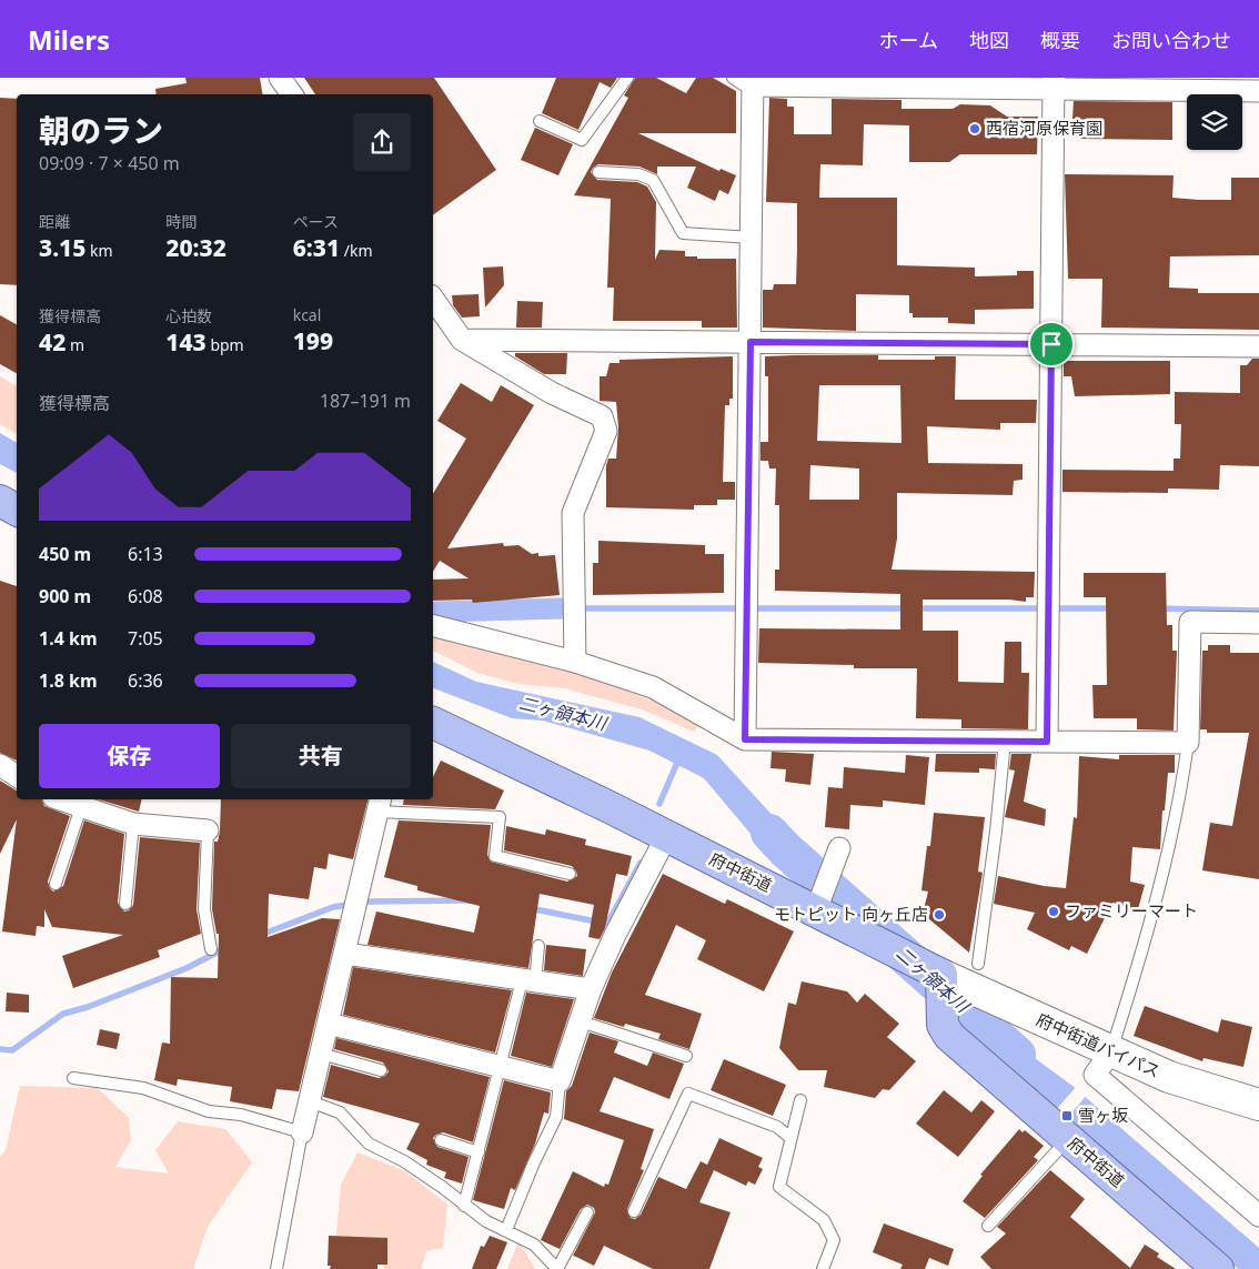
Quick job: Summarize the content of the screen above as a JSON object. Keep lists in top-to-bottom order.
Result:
{
  "streets": {
    "main road": ["府中街道"],
    "street": ["府中街道バイパス"]
  },
  "crossings": [
    ["府中街道", "府中街道バイパス"]
  ],
  "water": ["二ヶ領本川"],
  "places": {
    "other": ["西宿河原保育園", "ファミリーマート", "モトピット 向ヶ丘店"],
    "transit": ["雪ヶ坂"]
  },
  "page": {
    "header": "Milers",
    "nav": [
      "ホーム",
      "地図",
      "概要",
      "お問い合わせ"
    ],
    "heading": ["朝のラン", "09:09 · 7 × 450 m"],
    "stats": [
      ["距離", "3.15 km"],
      ["時間", "20:32"],
      ["ペース", "6:31 /km"],
      ["獲得標高", "42 m"],
      ["心拍数", "143 bpm"],
      ["kcal", "199"]
    ],
    "chart": ["獲得標高", "187–191 m"],
    "list": [
      {
        "name": "450 m",
        "note": "6:13"
      },
      {
        "name": "900 m",
        "note": "6:08"
      },
      {
        "name": "1.4 km",
        "note": "7:05"
      },
      {
        "name": "1.8 km",
        "note": "6:36"
      }
    ],
    "buttons": ["保存", "共有"]
  }
}
